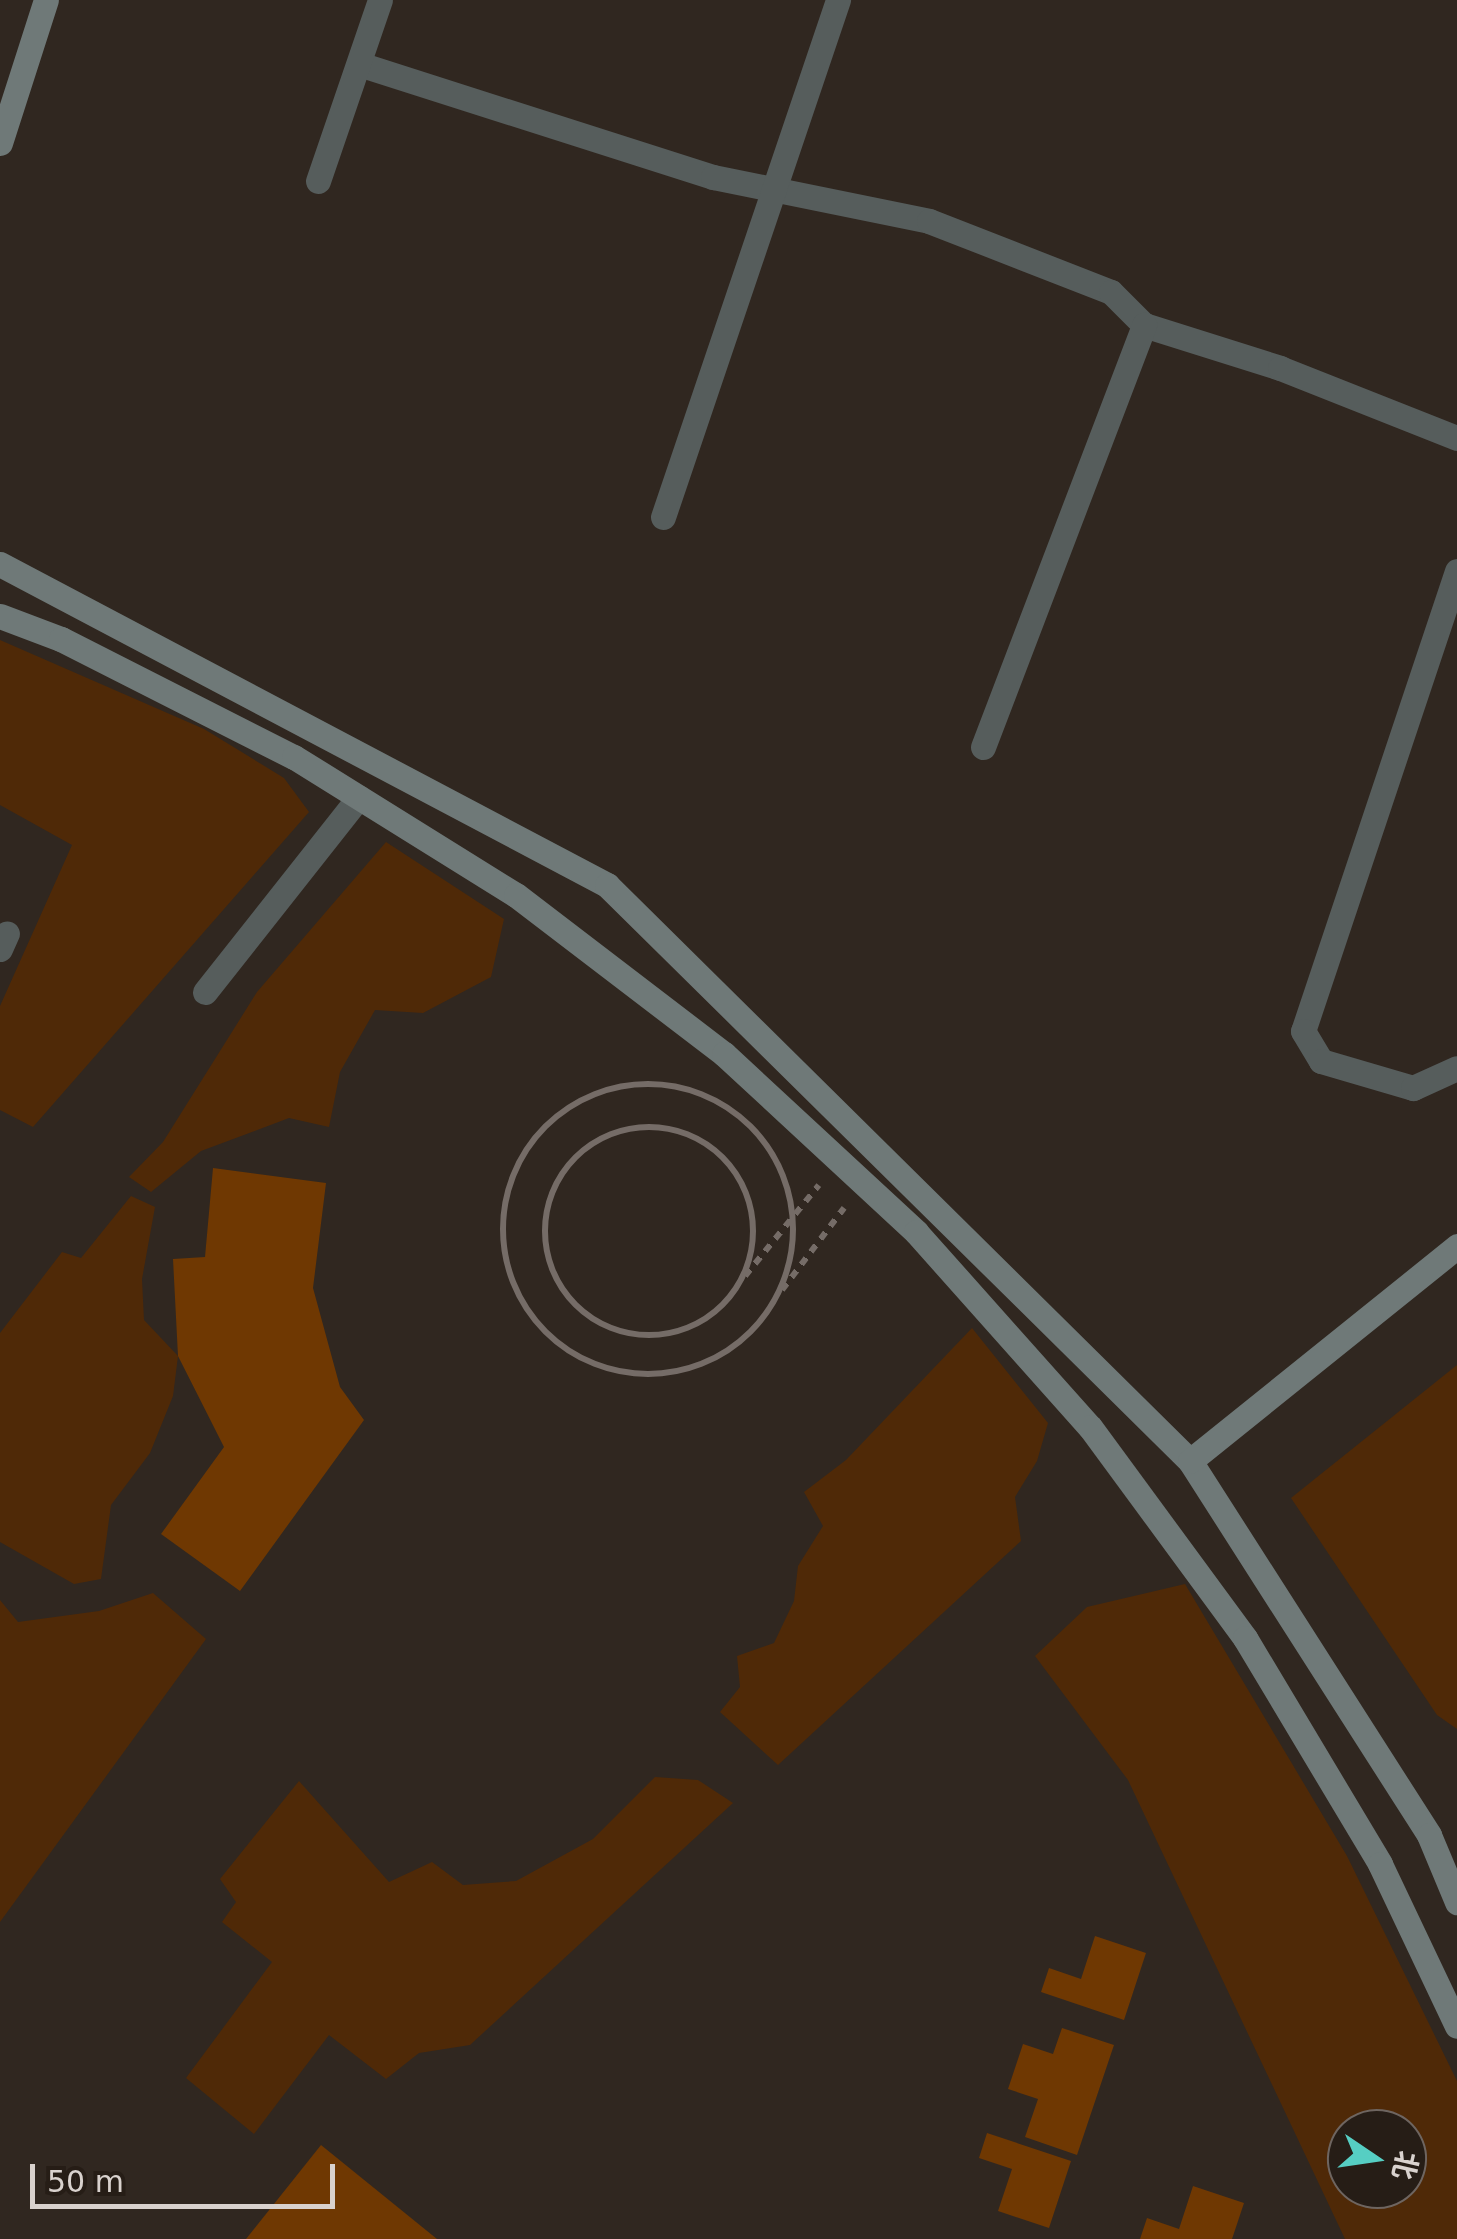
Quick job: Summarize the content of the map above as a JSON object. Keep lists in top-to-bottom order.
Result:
{
  "scale_bar": "50 m",
  "north": "right"
}
